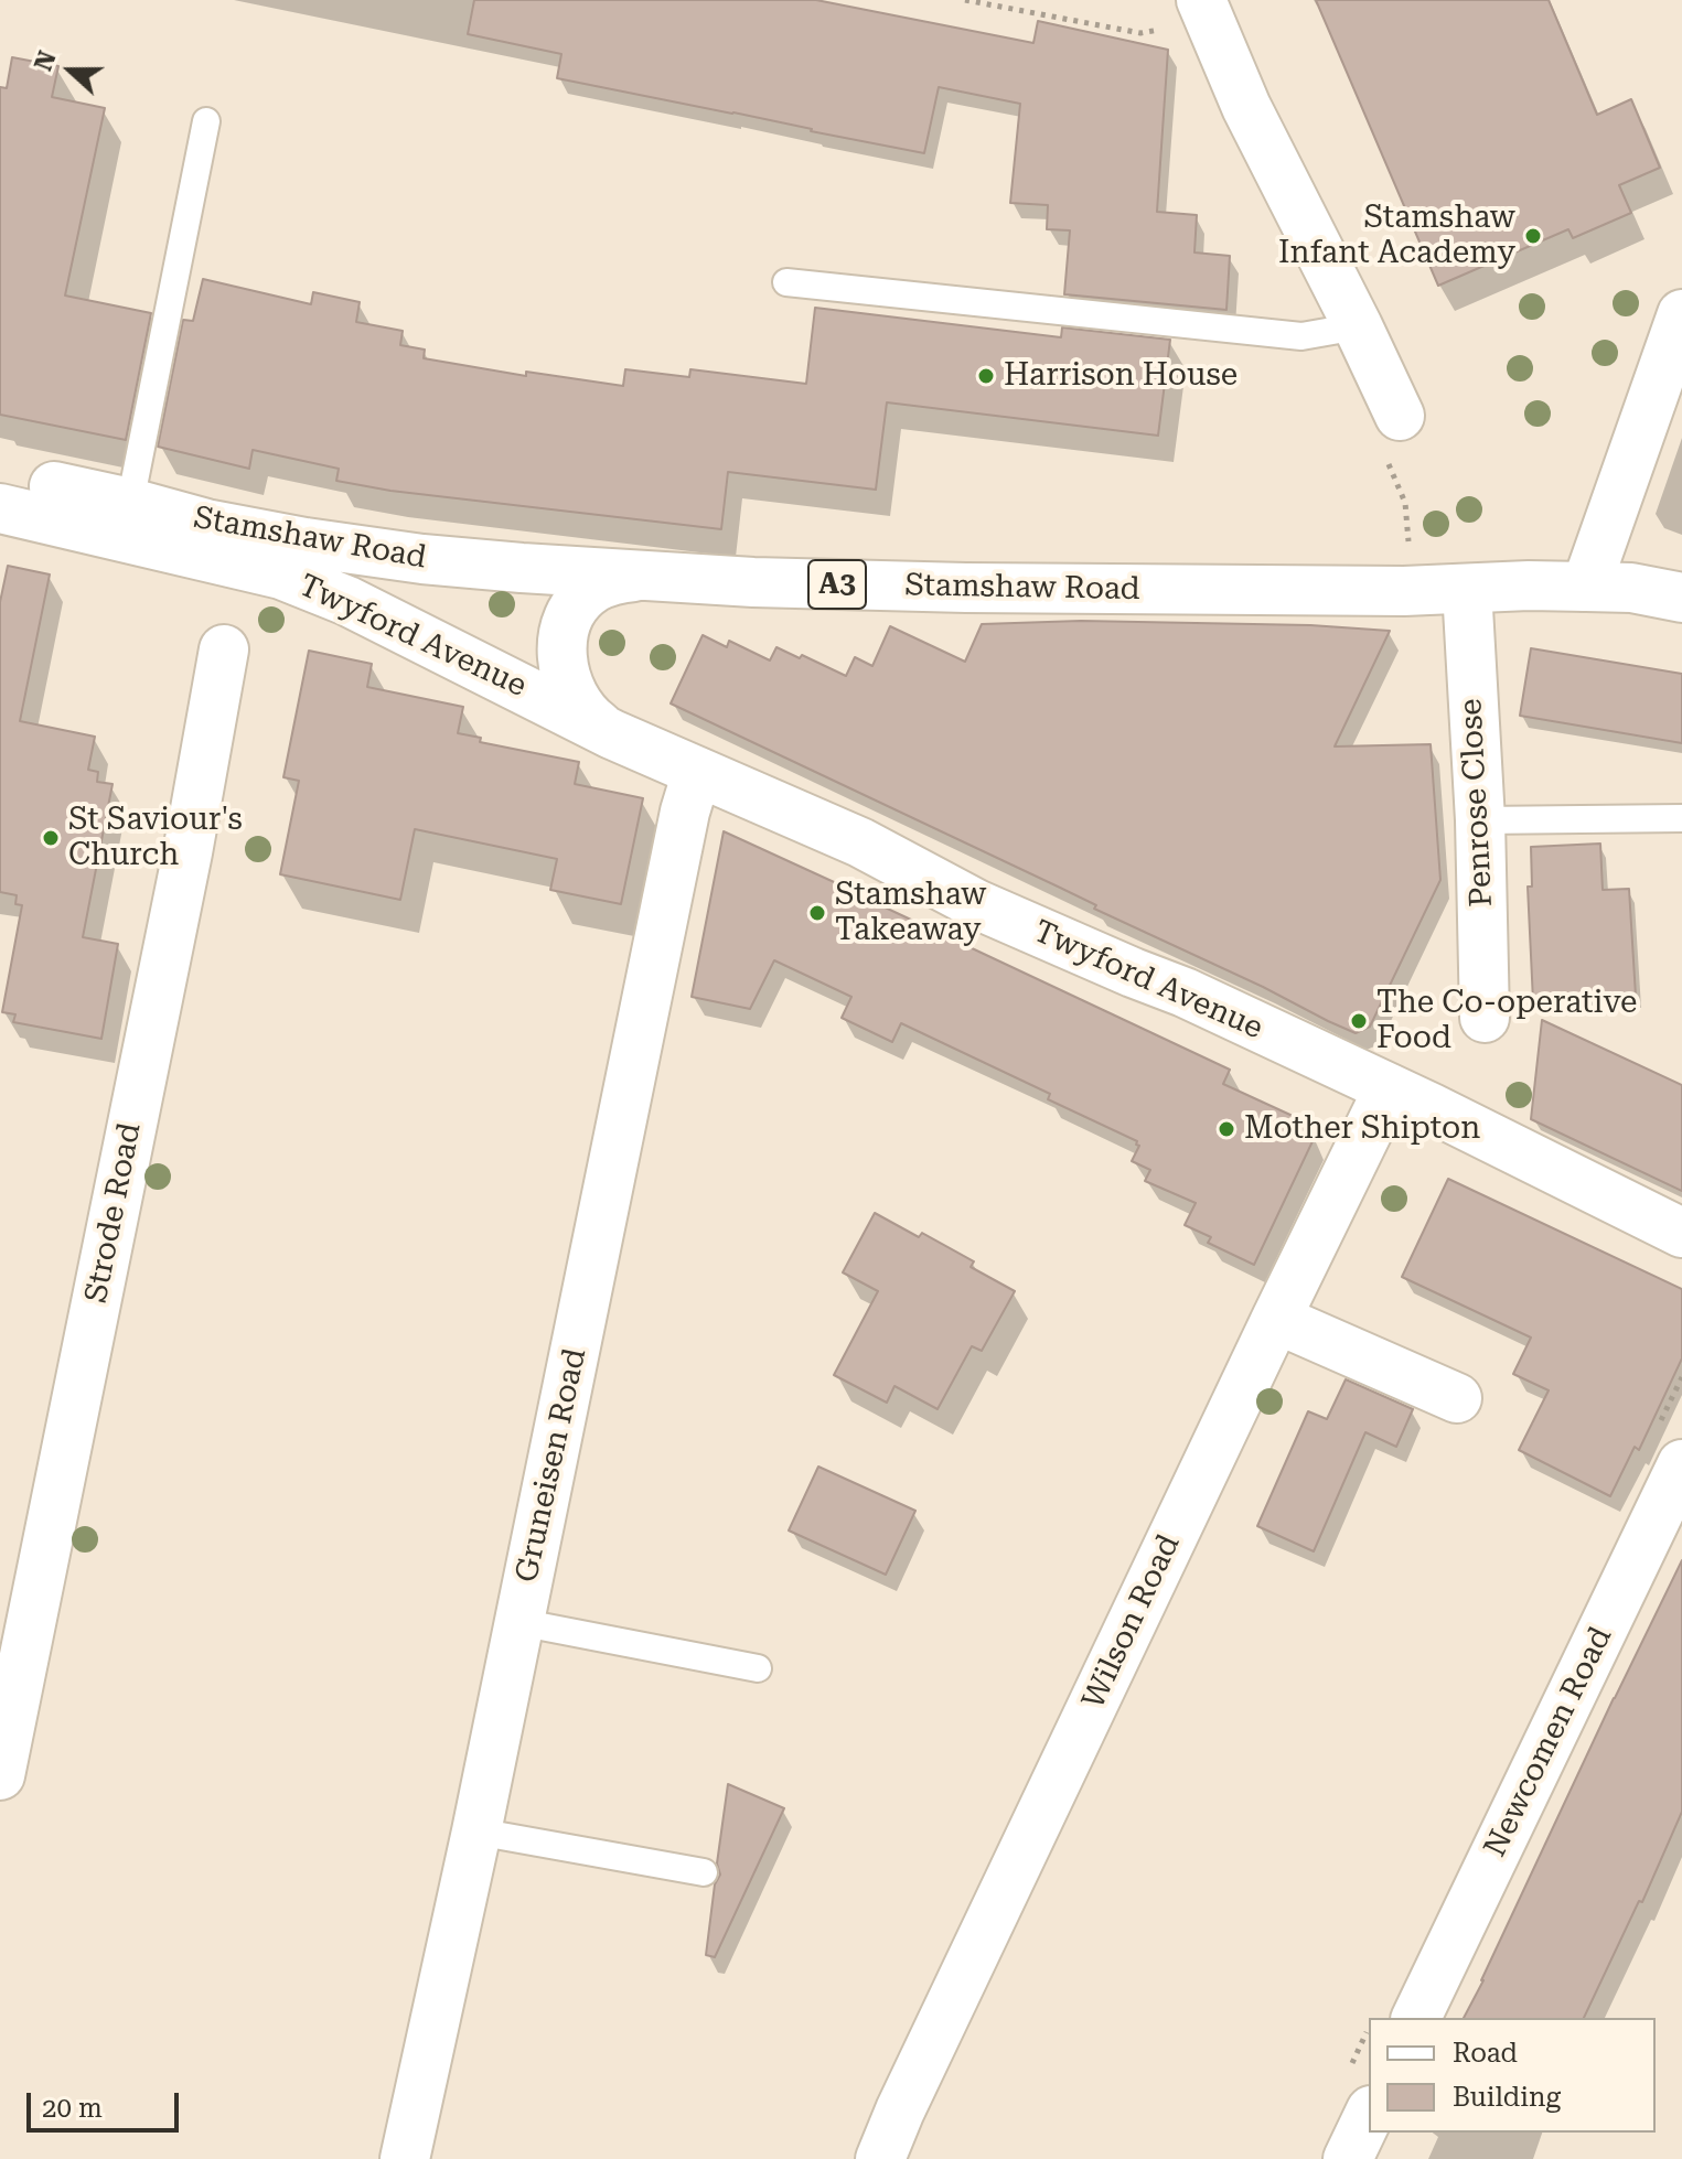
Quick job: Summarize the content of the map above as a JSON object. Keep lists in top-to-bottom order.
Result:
{
  "streets": {
    "street": [
      "Stamshaw Road",
      "A3",
      "Twyford Avenue",
      "Penrose Close",
      "Strode Road",
      "Gruneisen Road",
      "Wilson Road",
      "Newcomen Road"
    ]
  },
  "crossings": [
    ["Stamshaw Road", "Twyford Avenue"],
    ["Stamshaw Road", "Penrose Close"],
    ["Twyford Avenue", "Gruneisen Road"],
    ["Twyford Avenue", "Wilson Road"]
  ],
  "places": [
    "Stamshaw Infant Academy",
    "Harrison House",
    "St Saviour's Church",
    "Stamshaw Takeaway",
    "The Co-operative Food",
    "Mother Shipton"
  ],
  "legend": ["Road", "Building"],
  "scale_bar": "20 m",
  "north": "left"
}
